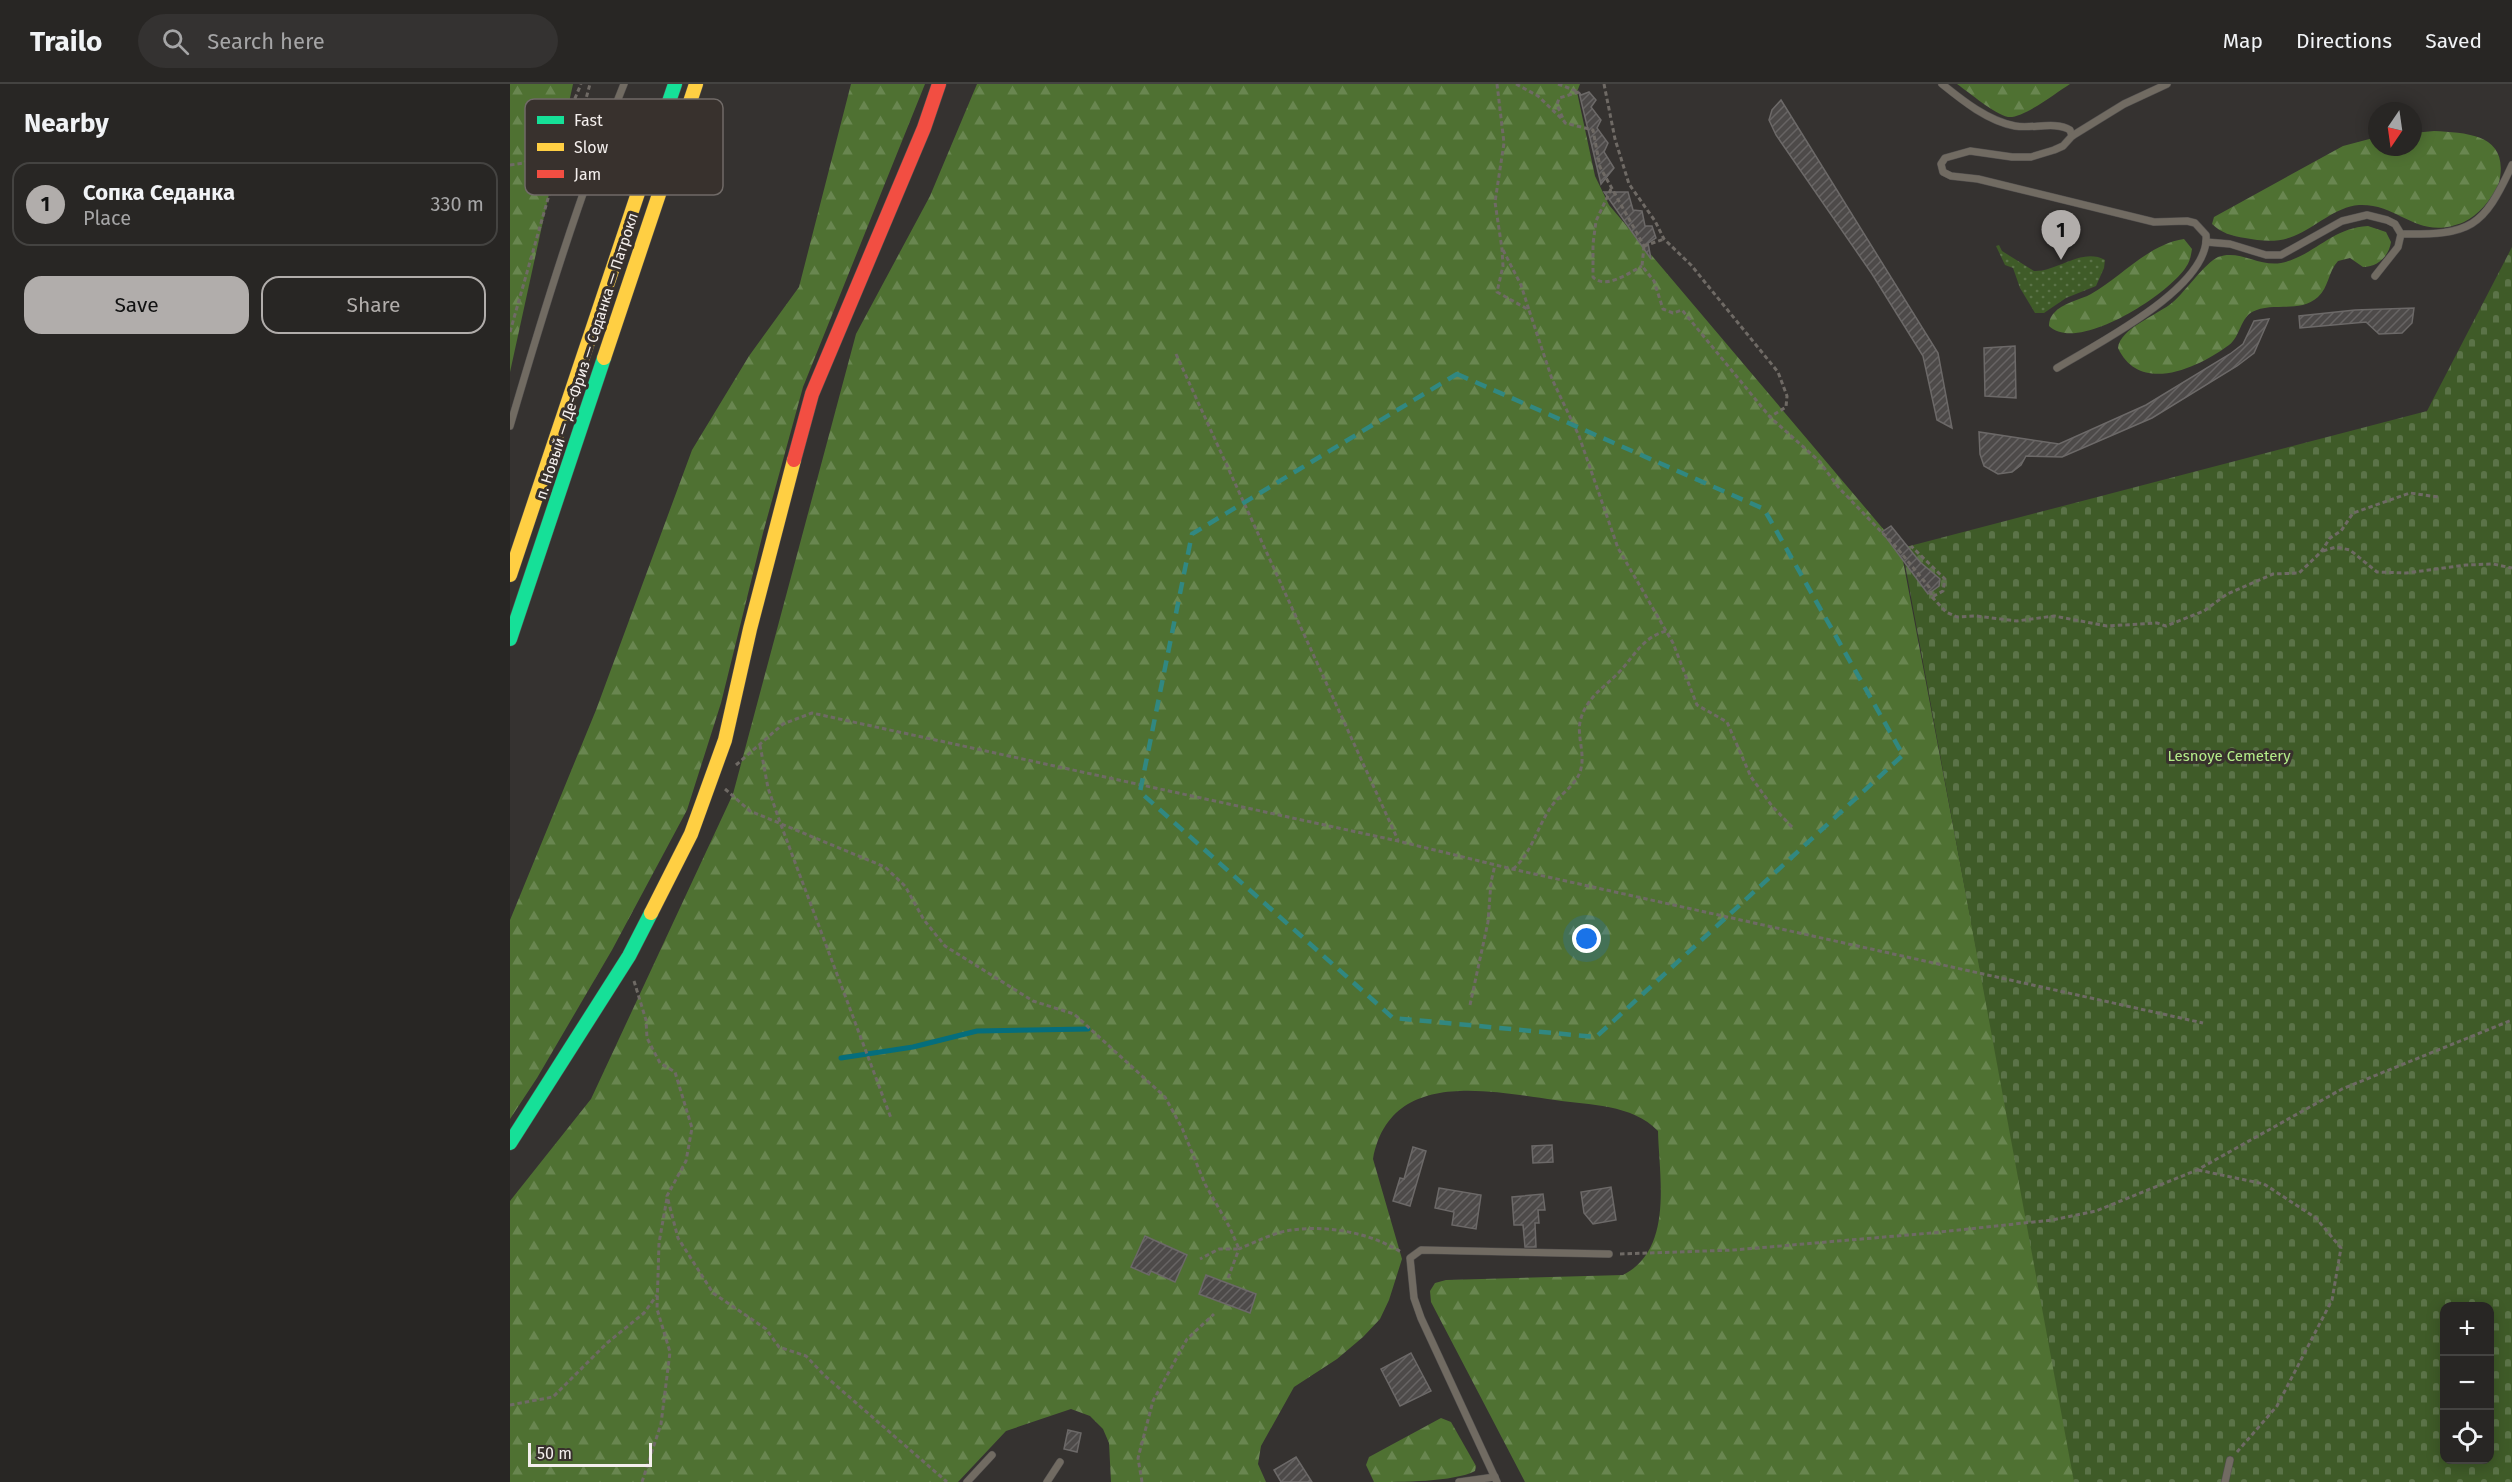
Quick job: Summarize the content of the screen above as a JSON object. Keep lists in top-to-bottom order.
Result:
{
  "streets": {
    "main road": ["п. Новый — Де-Фриз — Седанка — Патрокл"]
  },
  "parks": ["Lesnoye Cemetery"],
  "legend": ["Fast", "Slow", "Jam"],
  "scale_bar": "50 m",
  "north": "bottom",
  "page": {
    "header": "Trailo",
    "search": "Search here",
    "nav": ["Map", "Directions", "Saved"],
    "heading": "Nearby",
    "list": [
      {
        "mark": "1",
        "name": "Сопка Седанка",
        "note": "Place",
        "value": "330 m"
      }
    ],
    "pins": "1",
    "buttons": ["Save", "Share"],
    "map_buttons": ["+", "−"],
    "scale": "50 m"
  }
}
